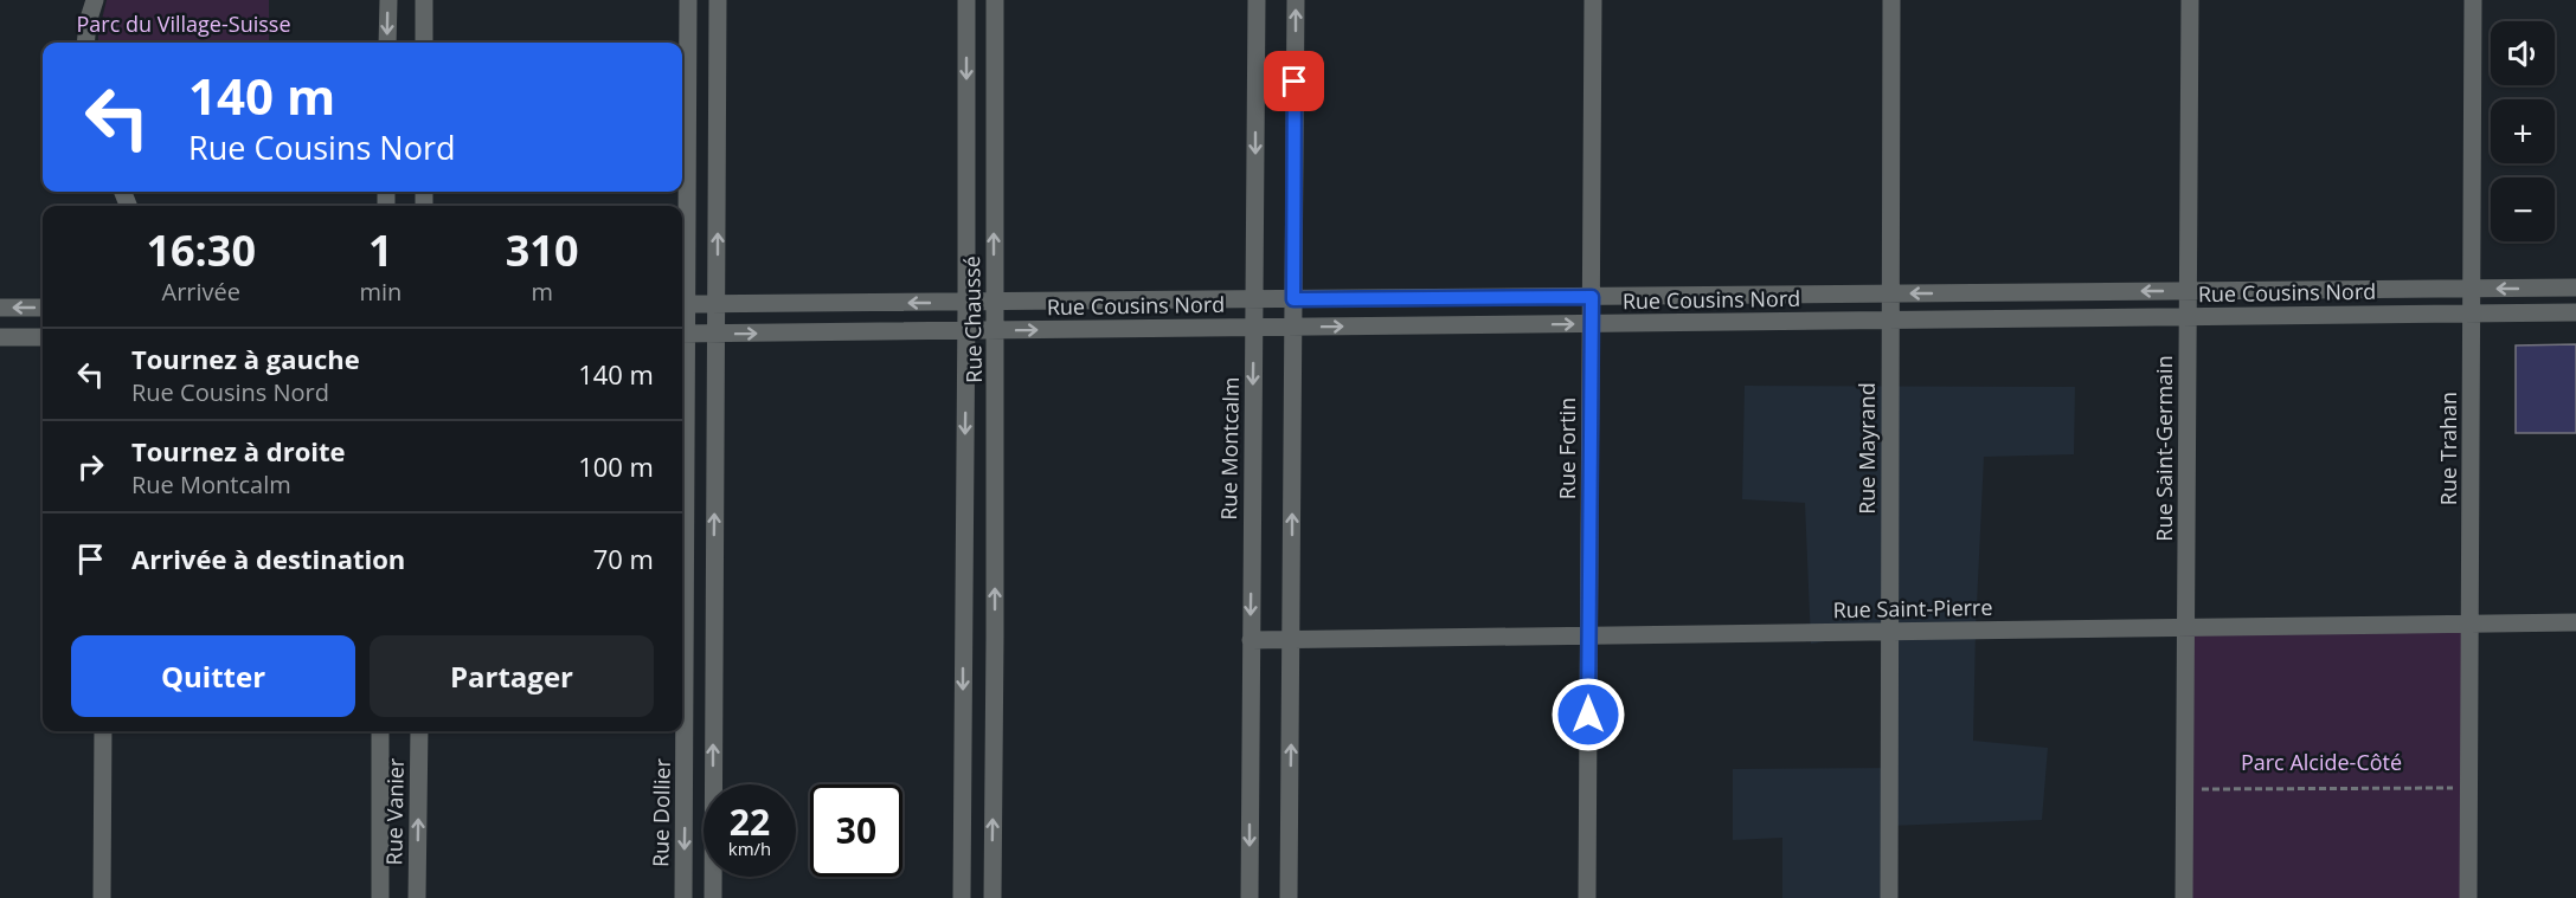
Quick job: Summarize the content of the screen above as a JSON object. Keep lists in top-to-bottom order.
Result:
{
  "streets": {
    "street": [
      "Rue Cousins Nord",
      "Rue Chaussé",
      "Rue Montcalm",
      "Rue Fortin",
      "Rue Mayrand",
      "Rue Saint-Germain",
      "Rue Trahan",
      "Rue Saint-Pierre",
      "Rue Vanier",
      "Rue Dollier"
    ]
  },
  "crossings": [
    ["Rue Cousins Nord", "Rue Chaussé"],
    ["Rue Cousins Nord", "Rue Montcalm"],
    ["Rue Cousins Nord", "Rue Fortin"],
    ["Rue Cousins Nord", "Rue Mayrand"],
    ["Rue Cousins Nord", "Rue Saint-Germain"],
    ["Rue Cousins Nord", "Rue Trahan"],
    ["Rue Cousins Nord", "Rue Dollier"],
    ["Rue Montcalm", "Rue Saint-Pierre"],
    ["Rue Fortin", "Rue Saint-Pierre"],
    ["Rue Mayrand", "Rue Saint-Pierre"],
    ["Rue Saint-Germain", "Rue Saint-Pierre"],
    ["Rue Trahan", "Rue Saint-Pierre"]
  ],
  "parks": ["Parc du Village-Suisse", "Parc Alcide-Côté"],
  "page": {
    "map_buttons": ["+", "−"],
    "turn": ["140 m", "Rue Cousins Nord"],
    "eta": [
      "16:30",
      "Arrivée",
      "1",
      "min",
      "310",
      "m"
    ],
    "list": [
      {
        "name": "Tournez à gauche",
        "note": "Rue Cousins Nord",
        "value": "140 m"
      },
      {
        "name": "Tournez à droite",
        "note": "Rue Montcalm",
        "value": "100 m"
      },
      {
        "name": "Arrivée à destination",
        "value": "70 m"
      }
    ],
    "buttons": ["Quitter", "Partager"],
    "speed": "22 km/h",
    "limit": "30"
  }
}
